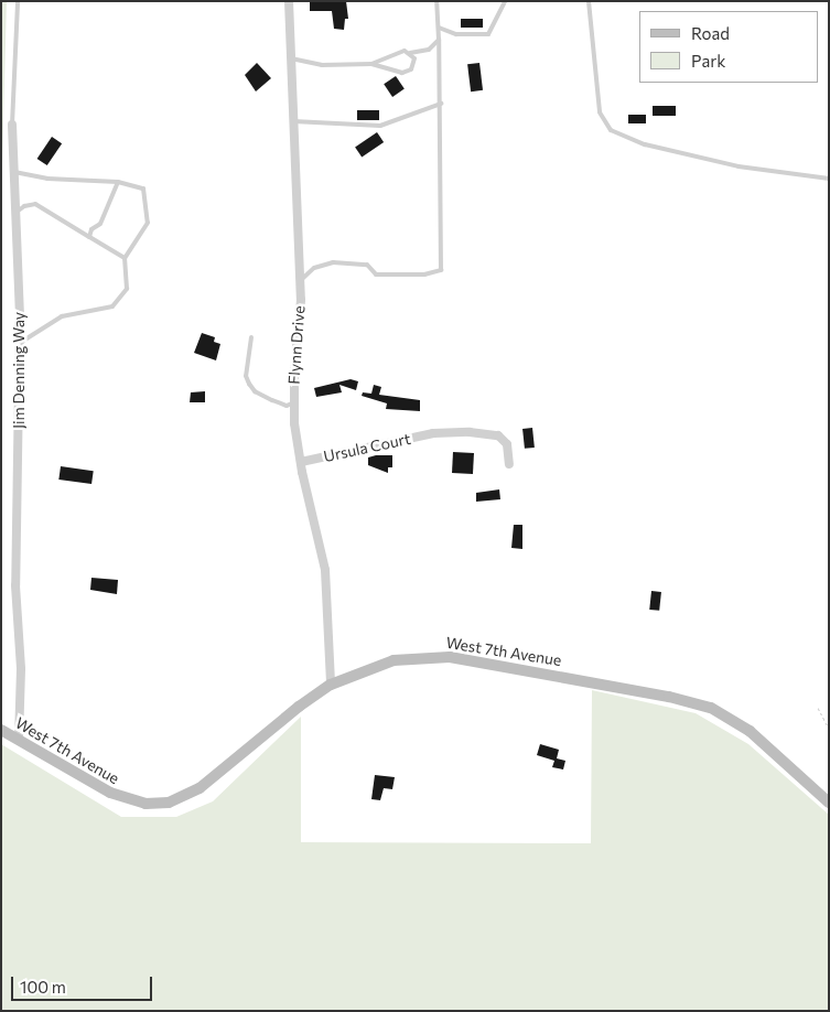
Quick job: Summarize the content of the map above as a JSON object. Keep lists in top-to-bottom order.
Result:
{
  "streets": {
    "main road": ["West 7th Avenue"],
    "street": ["Flynn Drive", "Jim Denning Way", "Ursula Court"]
  },
  "crossings": [
    ["Flynn Drive", "Ursula Court"],
    ["Flynn Drive", "West 7th Avenue"],
    ["Jim Denning Way", "West 7th Avenue"]
  ],
  "legend": ["Road", "Park"],
  "scale_bar": "100 m"
}
